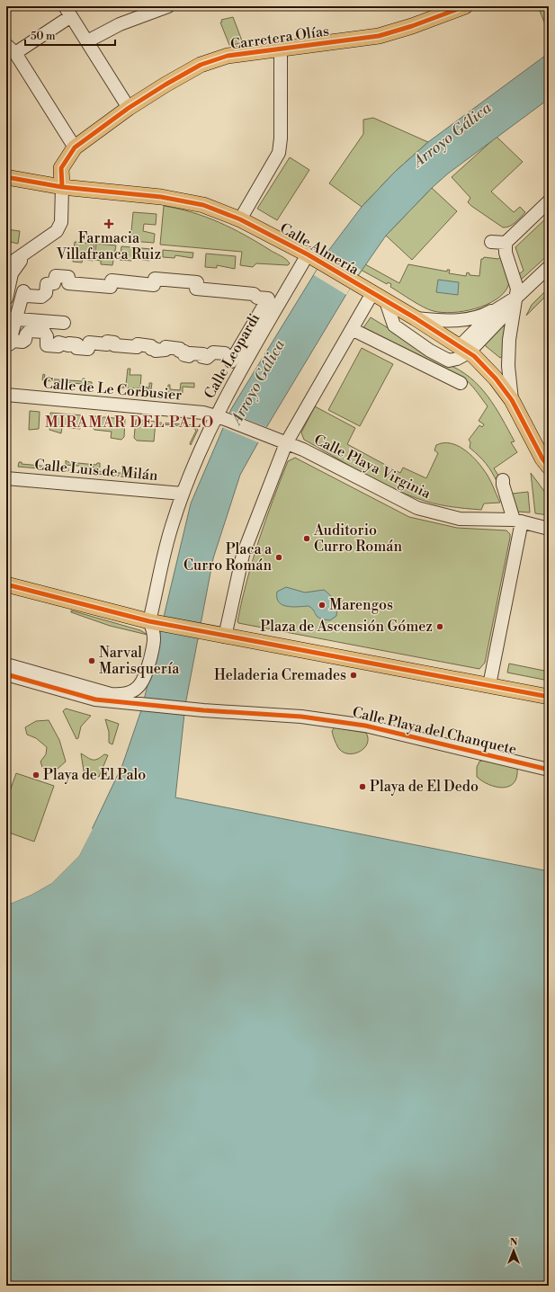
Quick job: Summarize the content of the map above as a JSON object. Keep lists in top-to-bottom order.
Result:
{
  "streets": {
    "main road": ["Carretera Olías", "Calle Almería"],
    "street": [
      "Calle Leopardi",
      "Calle de Le Corbusier",
      "Calle Playa Virginia",
      "Calle Luis de Milán",
      "Calle Playa del Chanquete"
    ]
  },
  "crossings": [
    ["Carretera Olías", "Calle Almería"],
    ["Calle Almería", "Calle Leopardi"],
    ["Calle Leopardi", "Calle de Le Corbusier"],
    ["Calle Leopardi", "Calle Playa Virginia"],
    ["Calle Leopardi", "Calle Luis de Milán"],
    ["Calle de Le Corbusier", "Calle Playa Virginia"]
  ],
  "districts": ["MIRAMAR DEL PALO"],
  "water": ["Arroyo Gálica"],
  "places": {
    "health": ["Farmacia Villafranca Ruiz"],
    "other": [
      "Auditorio Curro Román",
      "Placa a Curro Román",
      "Marengos",
      "Plaza de Ascensión Gómez",
      "Narval Marisquería",
      "Heladeria Cremades",
      "Playa de El Palo",
      "Playa de El Dedo"
    ]
  },
  "scale_bar": "50 m",
  "north": "top"
}
